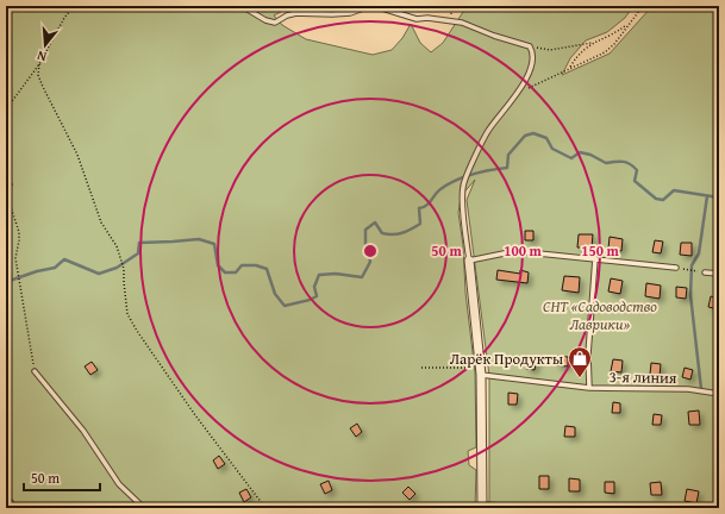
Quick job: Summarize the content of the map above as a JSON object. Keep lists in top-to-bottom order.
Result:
{
  "streets": {
    "lane": ["3-я линия"]
  },
  "parks": ["СНТ «Садоводство Лаврики»"],
  "places": {
    "shop": ["Ларёк Продукты"]
  },
  "scale_bar": "50 m",
  "north": "bottom",
  "rings": ["50 m", "100 m", "150 m"]
}
